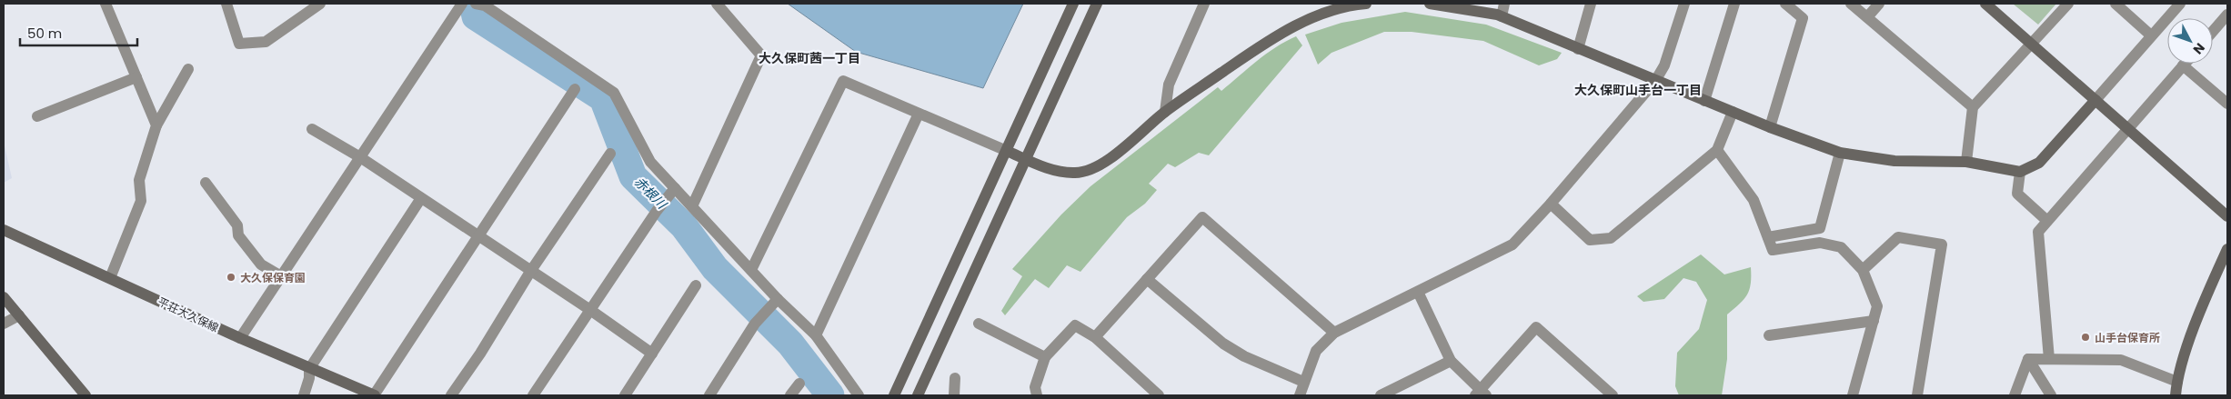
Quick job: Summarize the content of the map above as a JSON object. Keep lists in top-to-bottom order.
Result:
{
  "streets": {
    "street": ["平荘大久保線"]
  },
  "districts": ["大久保町茜一丁目", "大久保町山手台一丁目"],
  "water": ["赤根川"],
  "places": ["大久保保育園", "山手台保育所"],
  "scale_bar": "50 m",
  "north": "bottom right"
}
